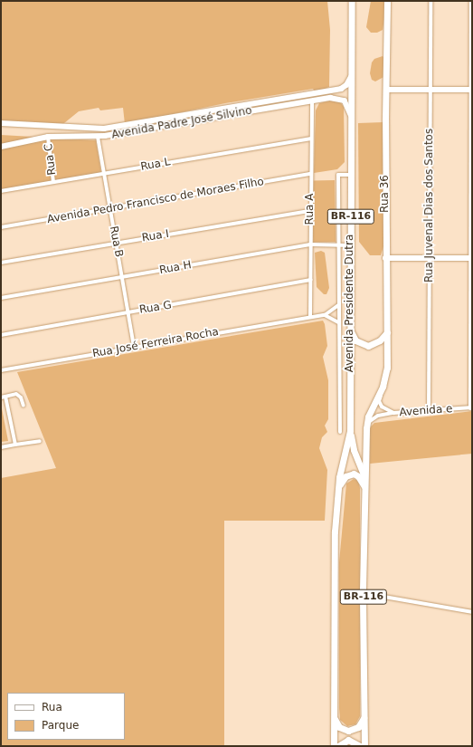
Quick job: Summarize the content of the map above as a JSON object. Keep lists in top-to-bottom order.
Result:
{
  "streets": {
    "highway": ["Rua 36", "BR-116", "Avenida Presidente Dutra"],
    "main road": ["Avenida Padre José Silvino"],
    "street": [
      "Rua C",
      "Rua L",
      "Avenida Pedro Francisco de Moraes Filho",
      "Rua Juvenal Dias dos Santos",
      "Rua A",
      "Rua I",
      "Rua B",
      "Rua H",
      "Rua G",
      "Rua José Ferreira Rocha",
      "Avenida e"
    ]
  },
  "crossings": [
    ["Avenida Padre José Silvino", "Rua C"],
    ["Avenida Padre José Silvino", "Rua A"],
    ["Avenida Padre José Silvino", "Rua B"],
    ["Avenida Padre José Silvino", "Avenida Presidente Dutra"],
    ["Rua C", "Rua L"],
    ["Rua L", "Rua A"],
    ["Rua L", "Rua B"],
    ["Rua 36", "Avenida e"],
    ["Avenida Pedro Francisco de Moraes Filho", "Rua A"],
    ["Avenida Pedro Francisco de Moraes Filho", "Rua B"],
    ["Rua Juvenal Dias dos Santos", "Avenida e"],
    ["Rua A", "Rua I"],
    ["Rua A", "Rua H"],
    ["Rua A", "Rua G"],
    ["Rua A", "Rua José Ferreira Rocha"],
    ["Rua I", "Rua B"],
    ["Rua B", "Rua H"],
    ["Rua B", "Rua G"],
    ["Rua B", "Rua José Ferreira Rocha"],
    ["Rua H", "Avenida Presidente Dutra"]
  ],
  "legend": ["Rua", "Parque"]
}
